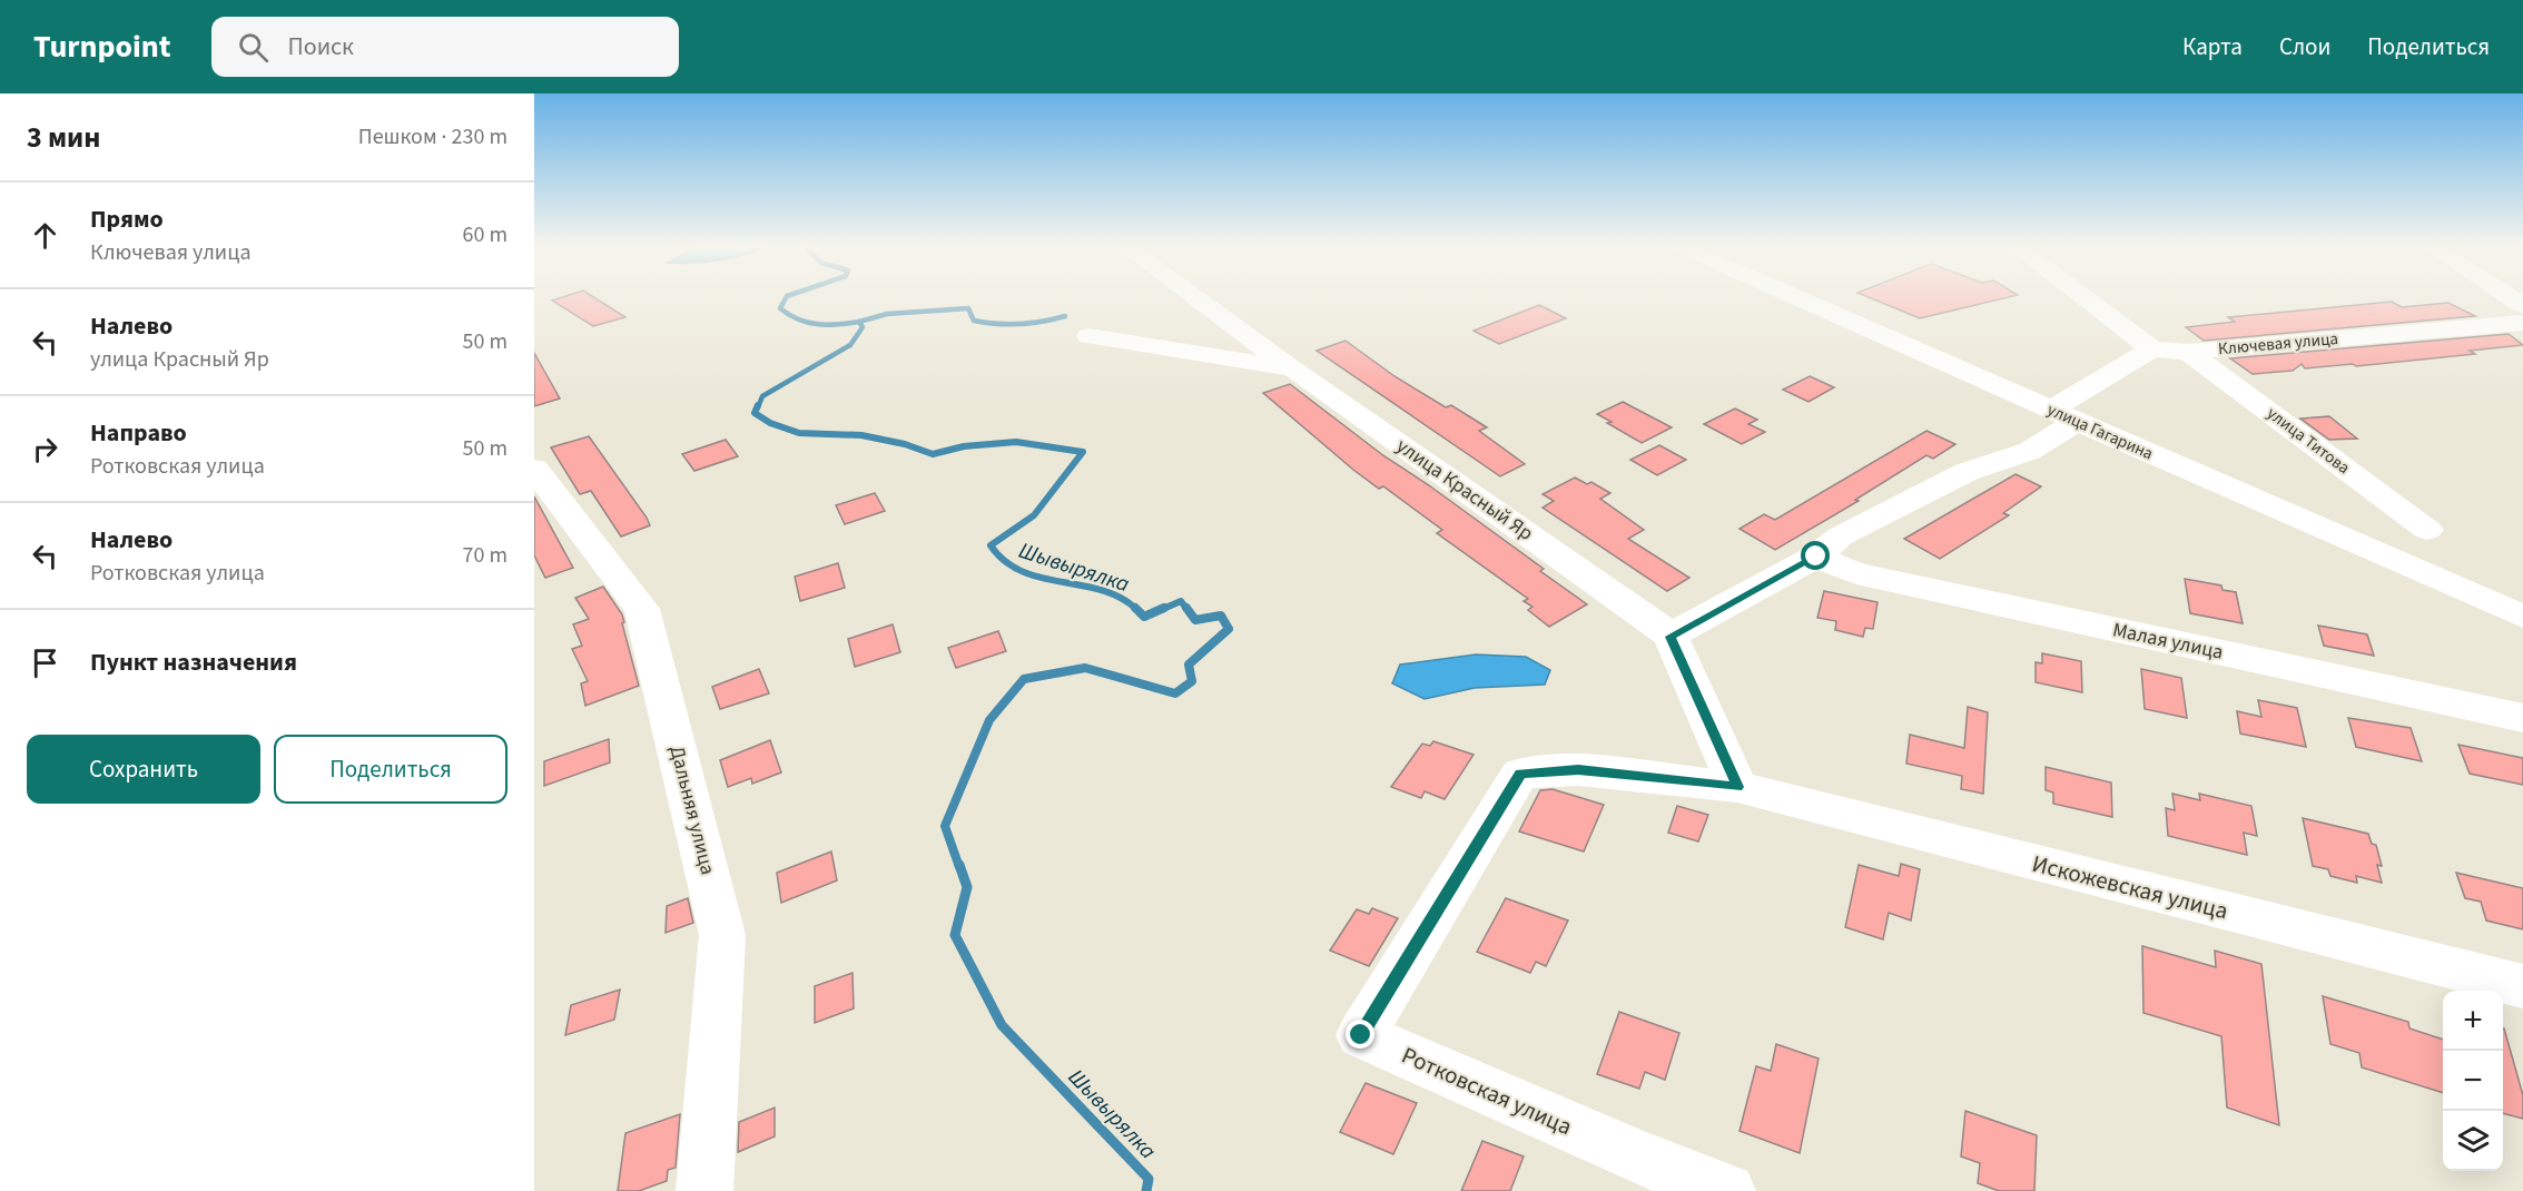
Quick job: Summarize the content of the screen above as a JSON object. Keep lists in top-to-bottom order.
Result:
{
  "streets": {
    "street": [
      "Ключевая улица",
      "улица Гагарина",
      "улица Титова",
      "улица Красный Яр",
      "Малая улица",
      "Дальняя улица",
      "Искожевская улица",
      "Ротковская улица"
    ]
  },
  "crossings": [
    ["Ключевая улица", "улица Титова"],
    ["Искожевская улица", "Ротковская улица"]
  ],
  "water": ["Шывырялка"],
  "page": {
    "header": "Turnpoint",
    "search": "Поиск",
    "nav": ["Карта", "Слои", "Поделиться"],
    "heading": ["3 мин", "Пешком · 230 m"],
    "list": [
      ["Прямо", "Ключевая улица", "60 m"],
      ["Налево", "улица Красный Яр", "50 m"],
      ["Направо", "Ротковская улица", "50 m"],
      ["Налево", "Ротковская улица", "70 m"],
      "Пункт назначения"
    ],
    "buttons": ["Сохранить", "Поделиться"],
    "map_buttons": ["+", "−"]
  }
}
